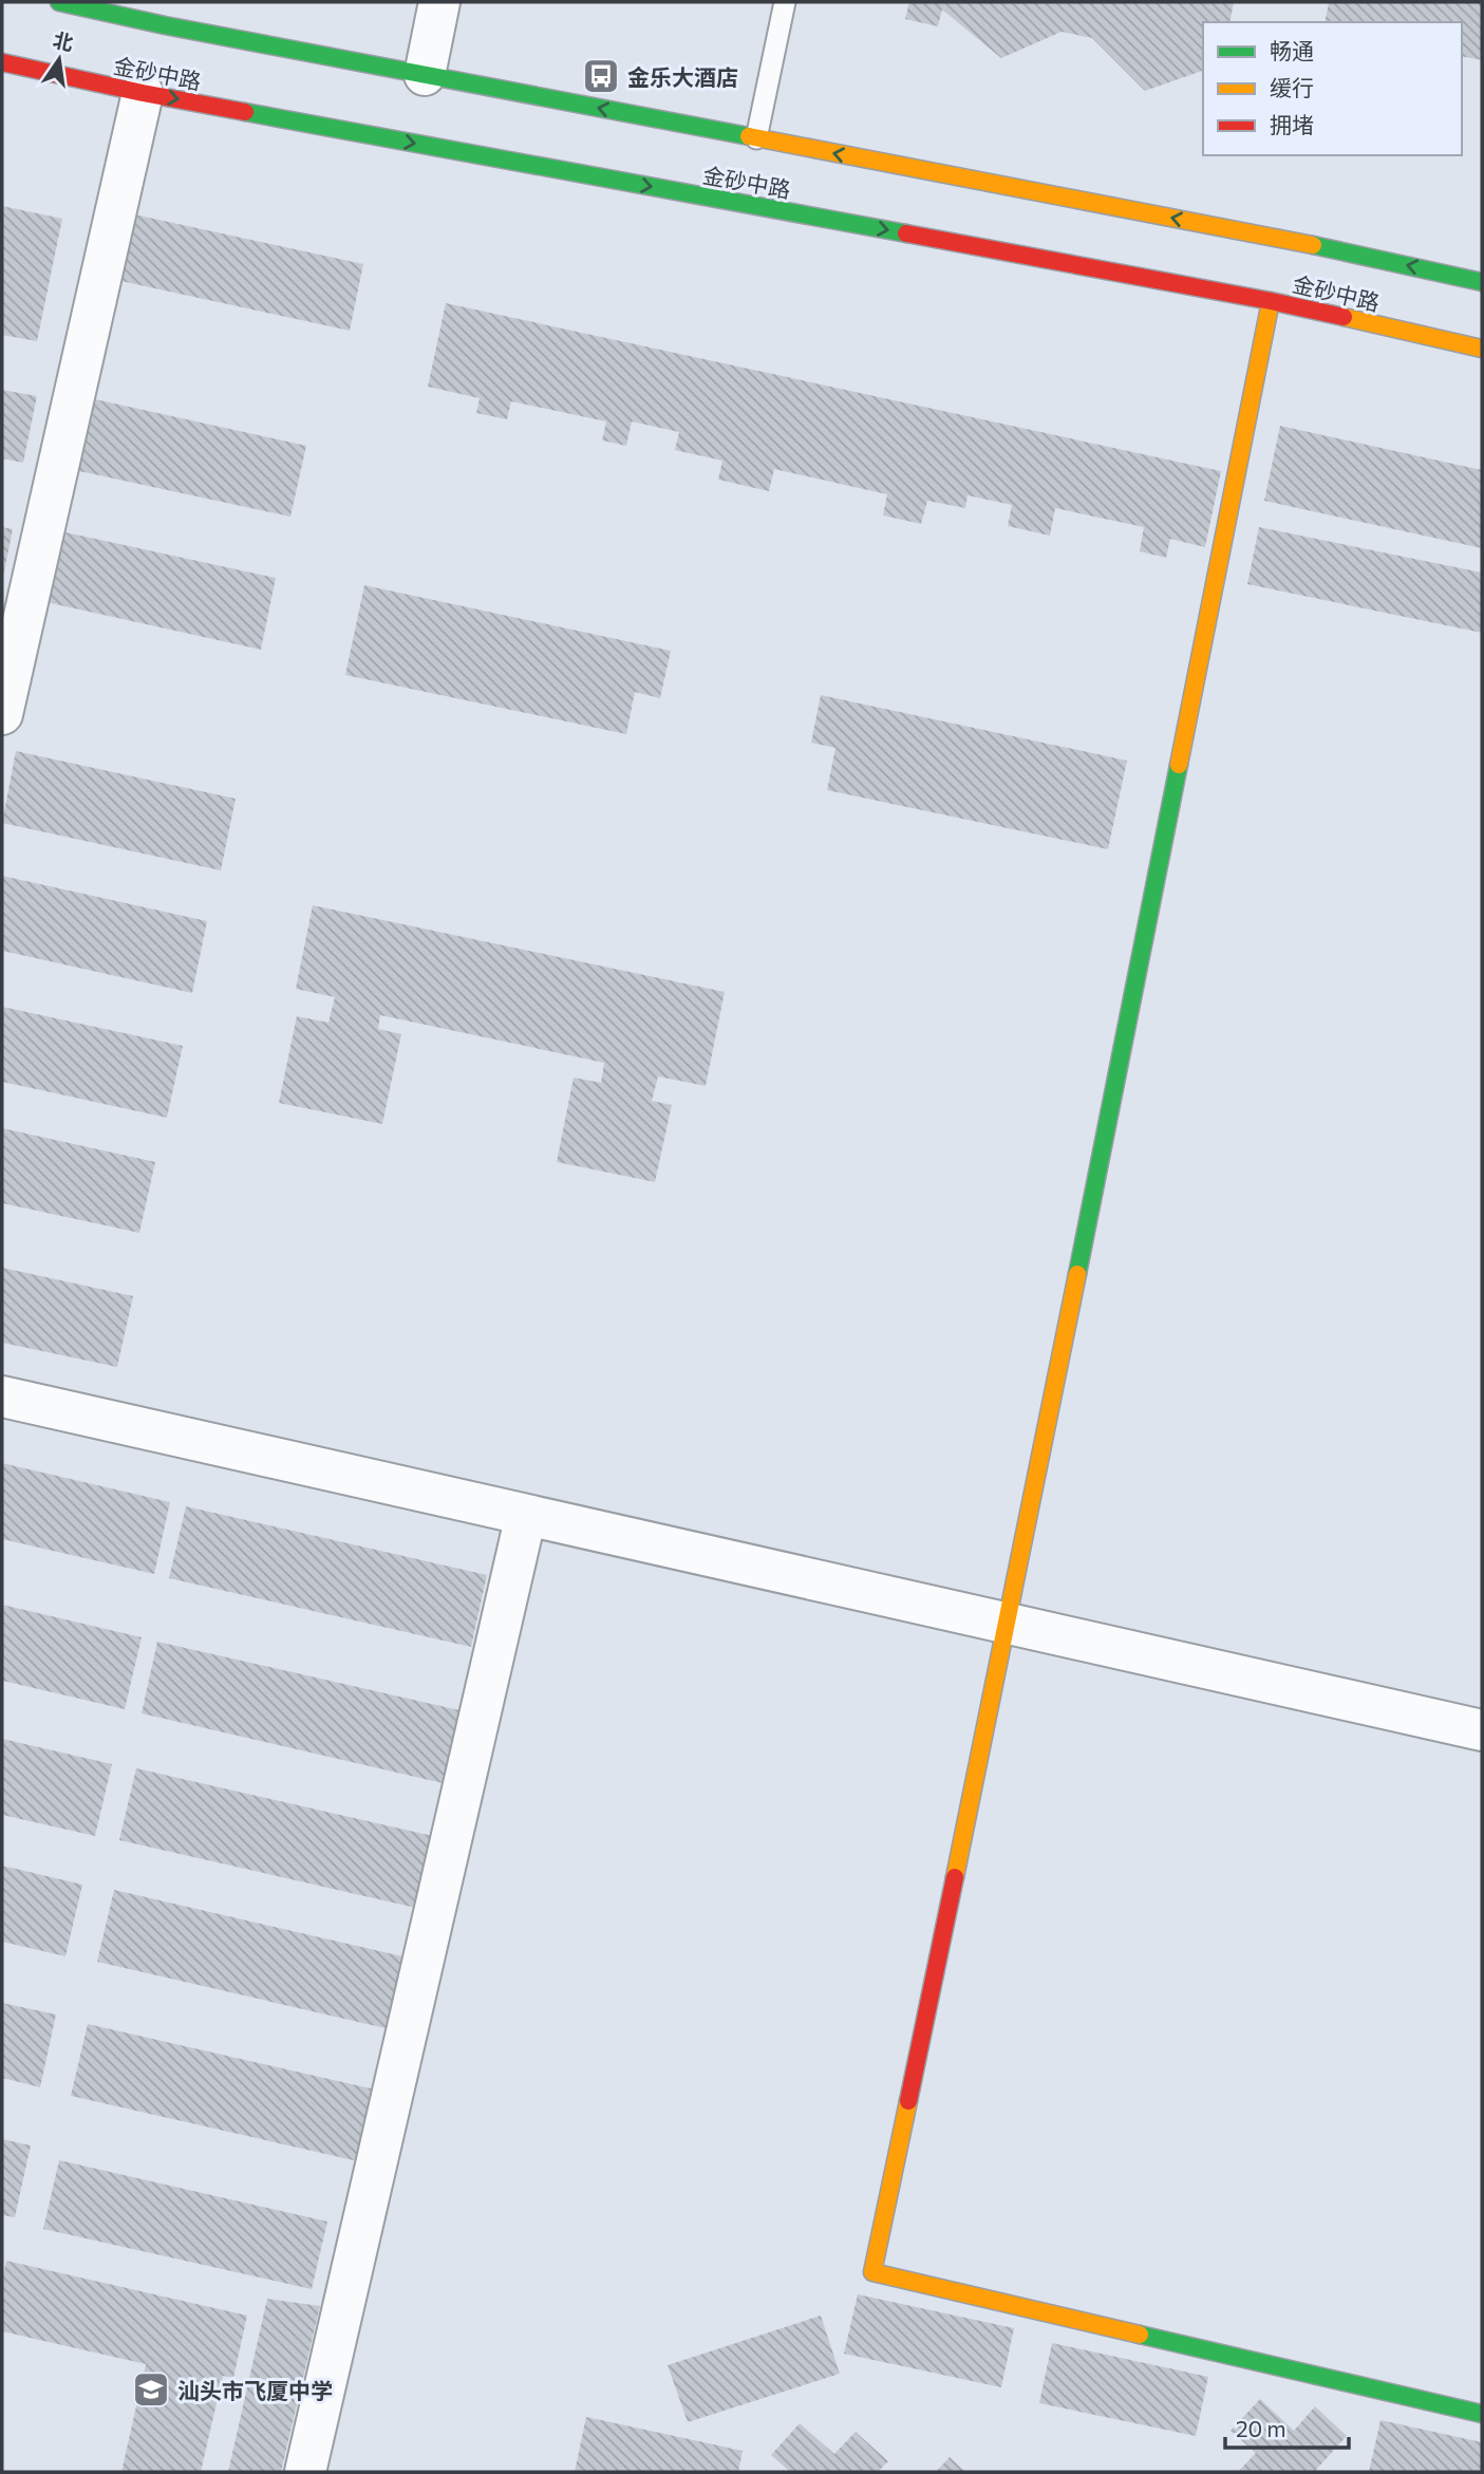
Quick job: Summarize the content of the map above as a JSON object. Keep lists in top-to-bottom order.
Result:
{
  "streets": {
    "main road": ["金砂中路"]
  },
  "places": {
    "bus stop": ["金乐大酒店"],
    "school or university": ["汕头市飞厦中学"]
  },
  "legend": ["畅通", "缓行", "拥堵"],
  "scale_bar": "20 m",
  "north": "top"
}
